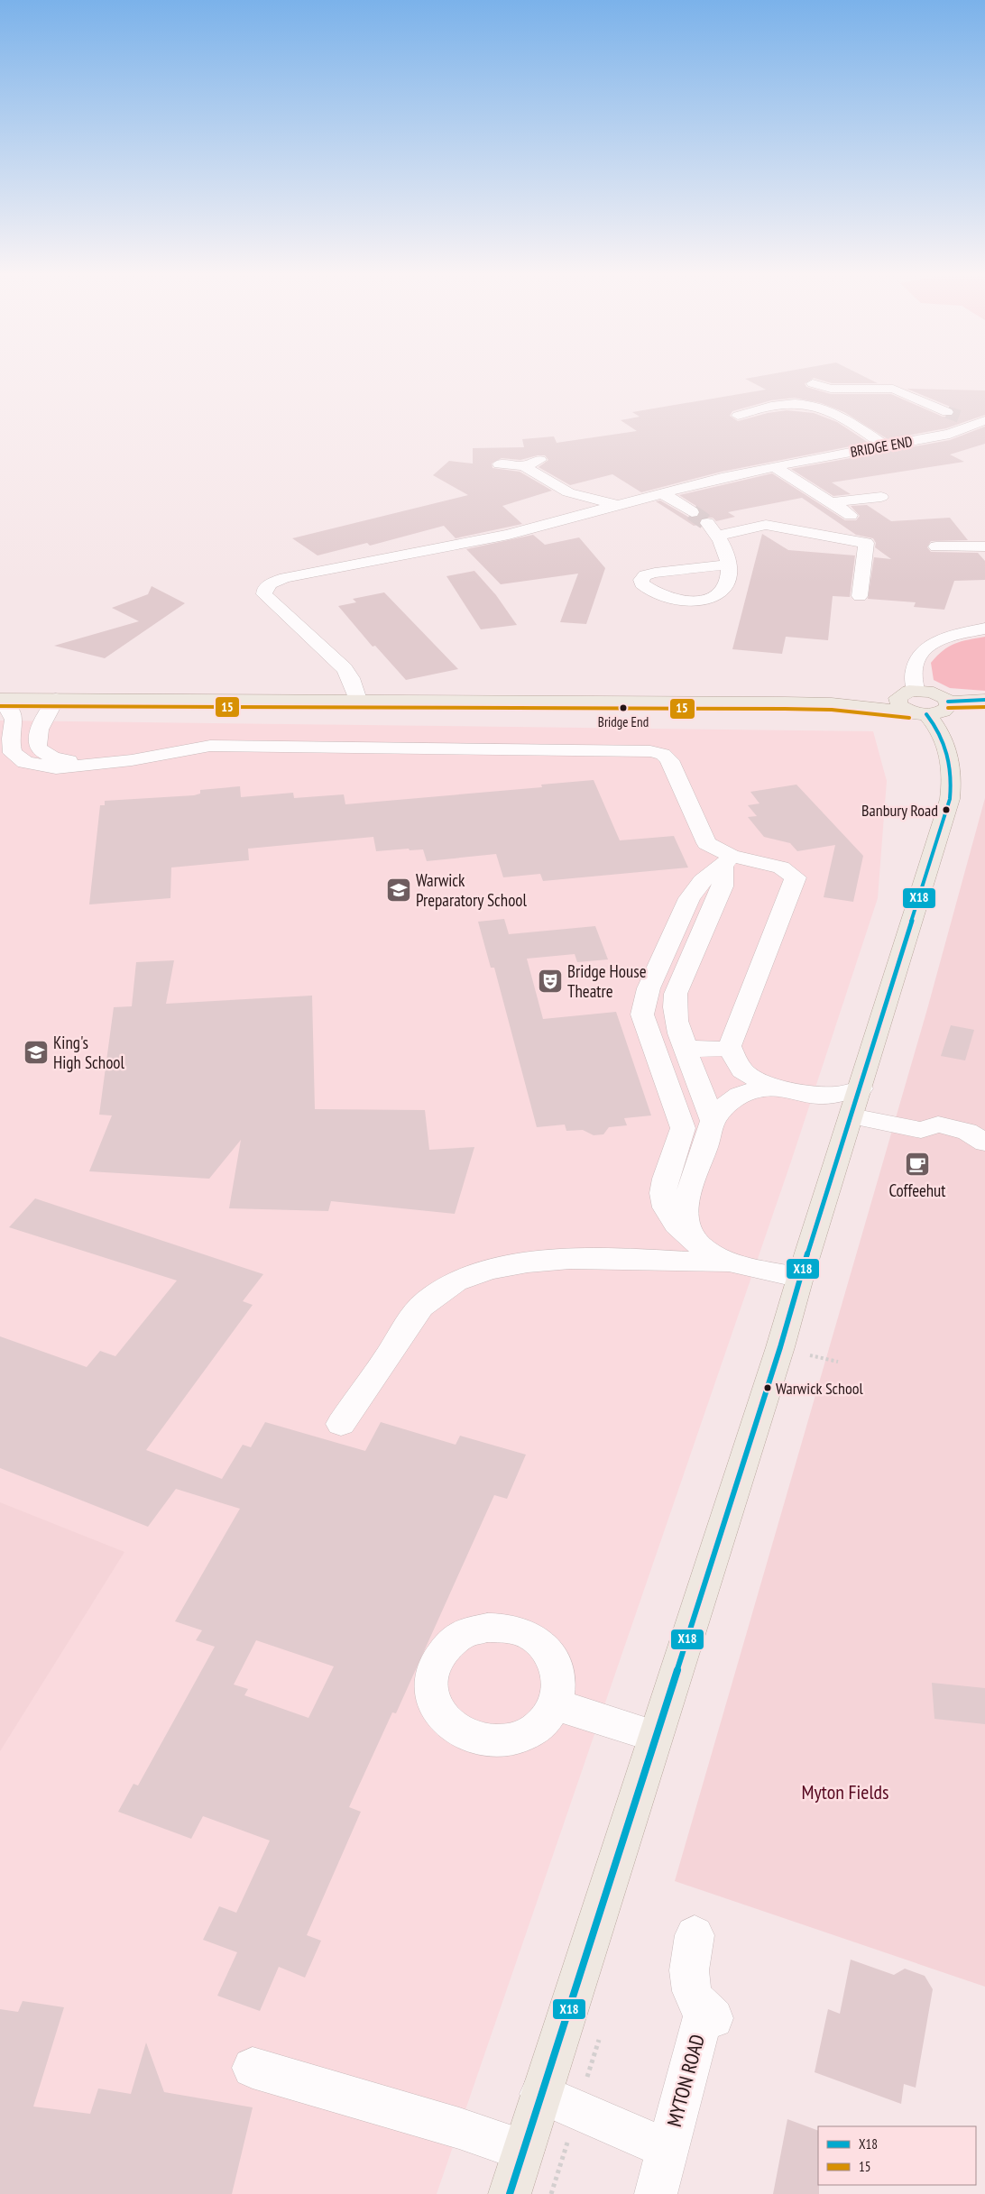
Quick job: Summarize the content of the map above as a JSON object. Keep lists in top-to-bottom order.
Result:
{
  "streets": {
    "street": ["BRIDGE END", "MYTON ROAD"]
  },
  "parks": ["Myton Fields"],
  "places": {
    "other": ["Bridge End", "Banbury Road", "Warwick School"],
    "school or university": ["Warwick Preparatory School", "King's High School"],
    "theatre": ["Bridge House Theatre"],
    "cafe": ["Coffeehut"]
  },
  "lines": ["transit line X18", "transit line 15"],
  "legend": ["X18", "15"]
}
